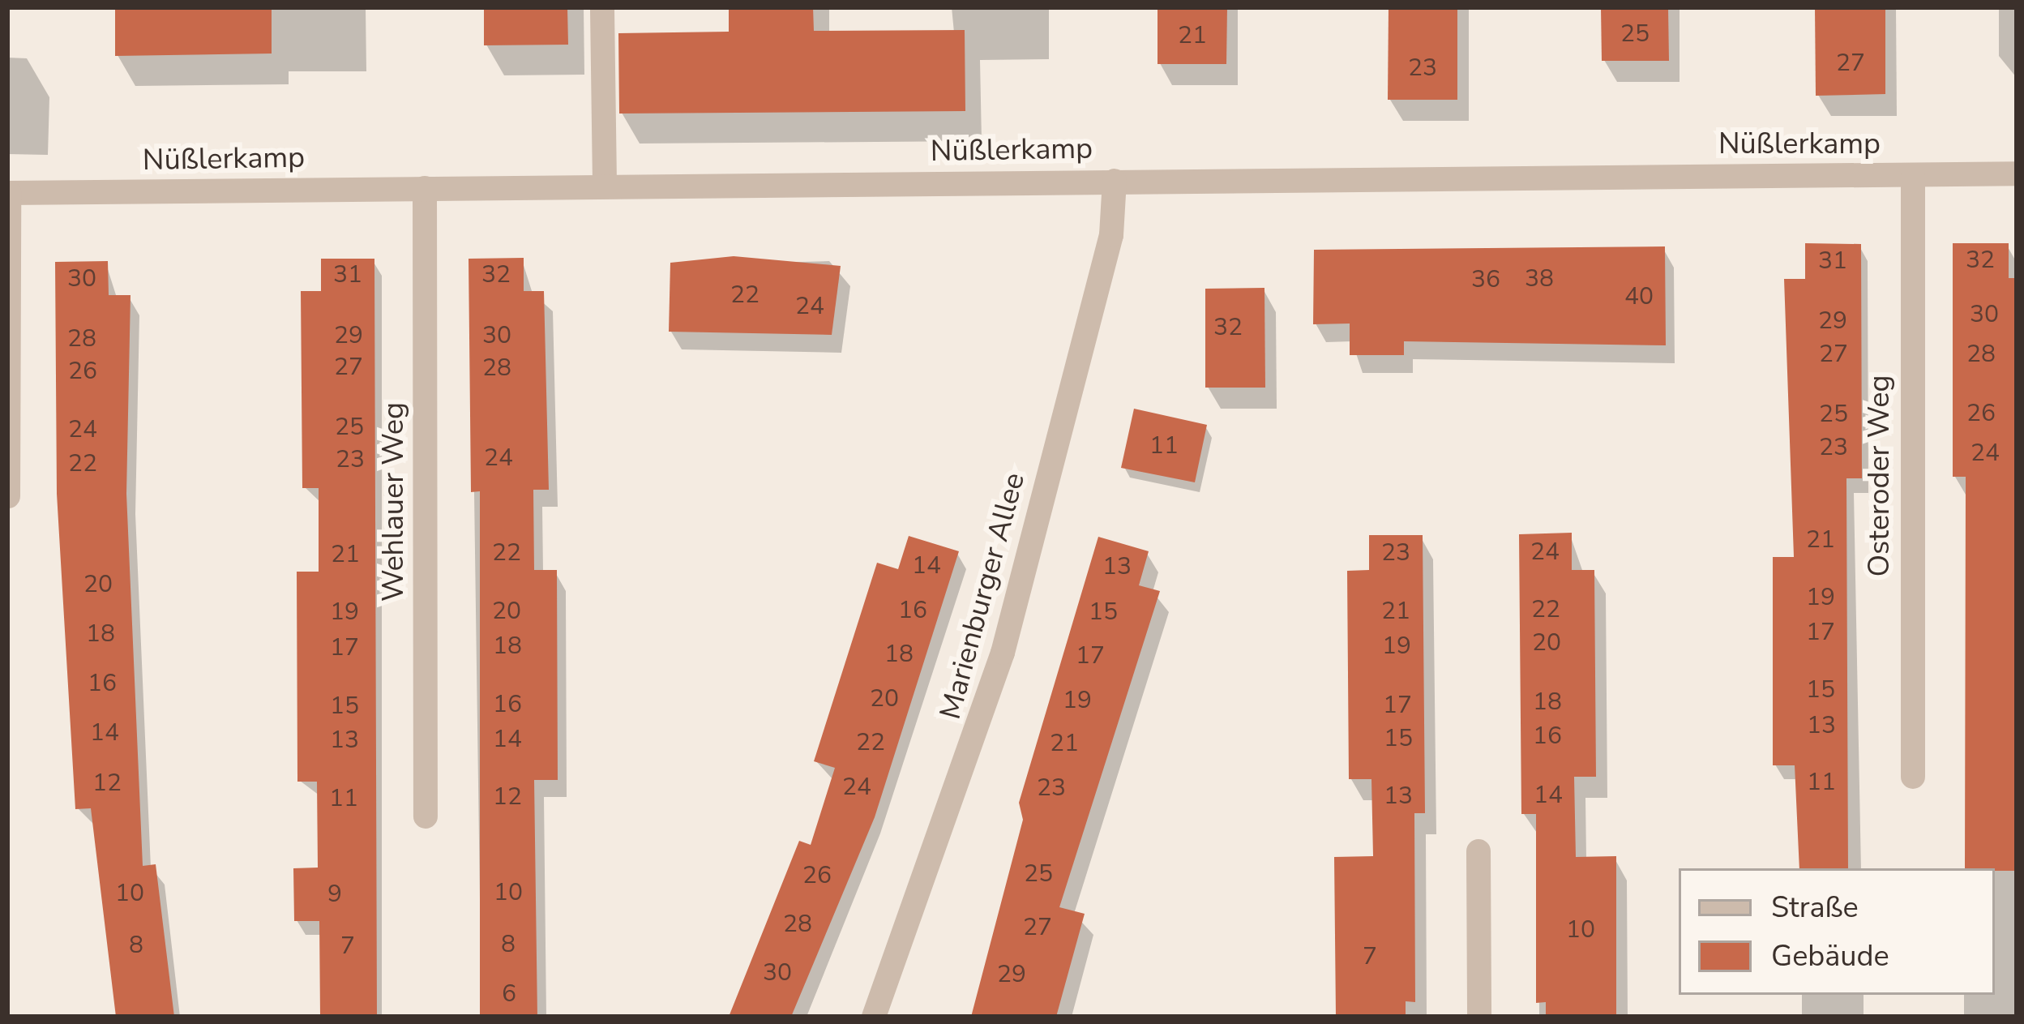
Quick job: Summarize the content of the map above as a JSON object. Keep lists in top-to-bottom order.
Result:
{
  "streets": {
    "street": [
      "Nüßlerkamp",
      "Osteroder Weg",
      "Wehlauer Weg",
      "Marienburger Allee"
    ]
  },
  "crossings": [
    ["Nüßlerkamp", "Osteroder Weg"],
    ["Nüßlerkamp", "Wehlauer Weg"],
    ["Nüßlerkamp", "Marienburger Allee"]
  ],
  "house_numbers": [
    "25",
    "21",
    "27",
    "23",
    "32",
    "31",
    "31",
    "32",
    "30",
    "38",
    "36",
    "22",
    "40",
    "24",
    "30",
    "29",
    "32",
    "29",
    "30",
    "28",
    "27",
    "28",
    "27",
    "28",
    "26",
    "26",
    "25",
    "25",
    "24",
    "11",
    "23",
    "24",
    "24",
    "23",
    "22",
    "21",
    "24",
    "22",
    "23",
    "21",
    "14",
    "13",
    "20",
    "19",
    "22",
    "16",
    "20",
    "21",
    "19",
    "15",
    "17",
    "18",
    "20",
    "18",
    "19",
    "17",
    "18",
    "17",
    "16",
    "15",
    "20",
    "19",
    "18",
    "16",
    "17",
    "15",
    "13",
    "14",
    "16",
    "15",
    "14",
    "13",
    "22",
    "21",
    "11",
    "12",
    "24",
    "23",
    "14",
    "13",
    "12",
    "11",
    "25",
    "26",
    "10",
    "10",
    "9",
    "28",
    "27",
    "10",
    "8",
    "8",
    "7",
    "7",
    "30",
    "29",
    "6"
  ],
  "legend": ["Straße", "Gebäude"]
}
